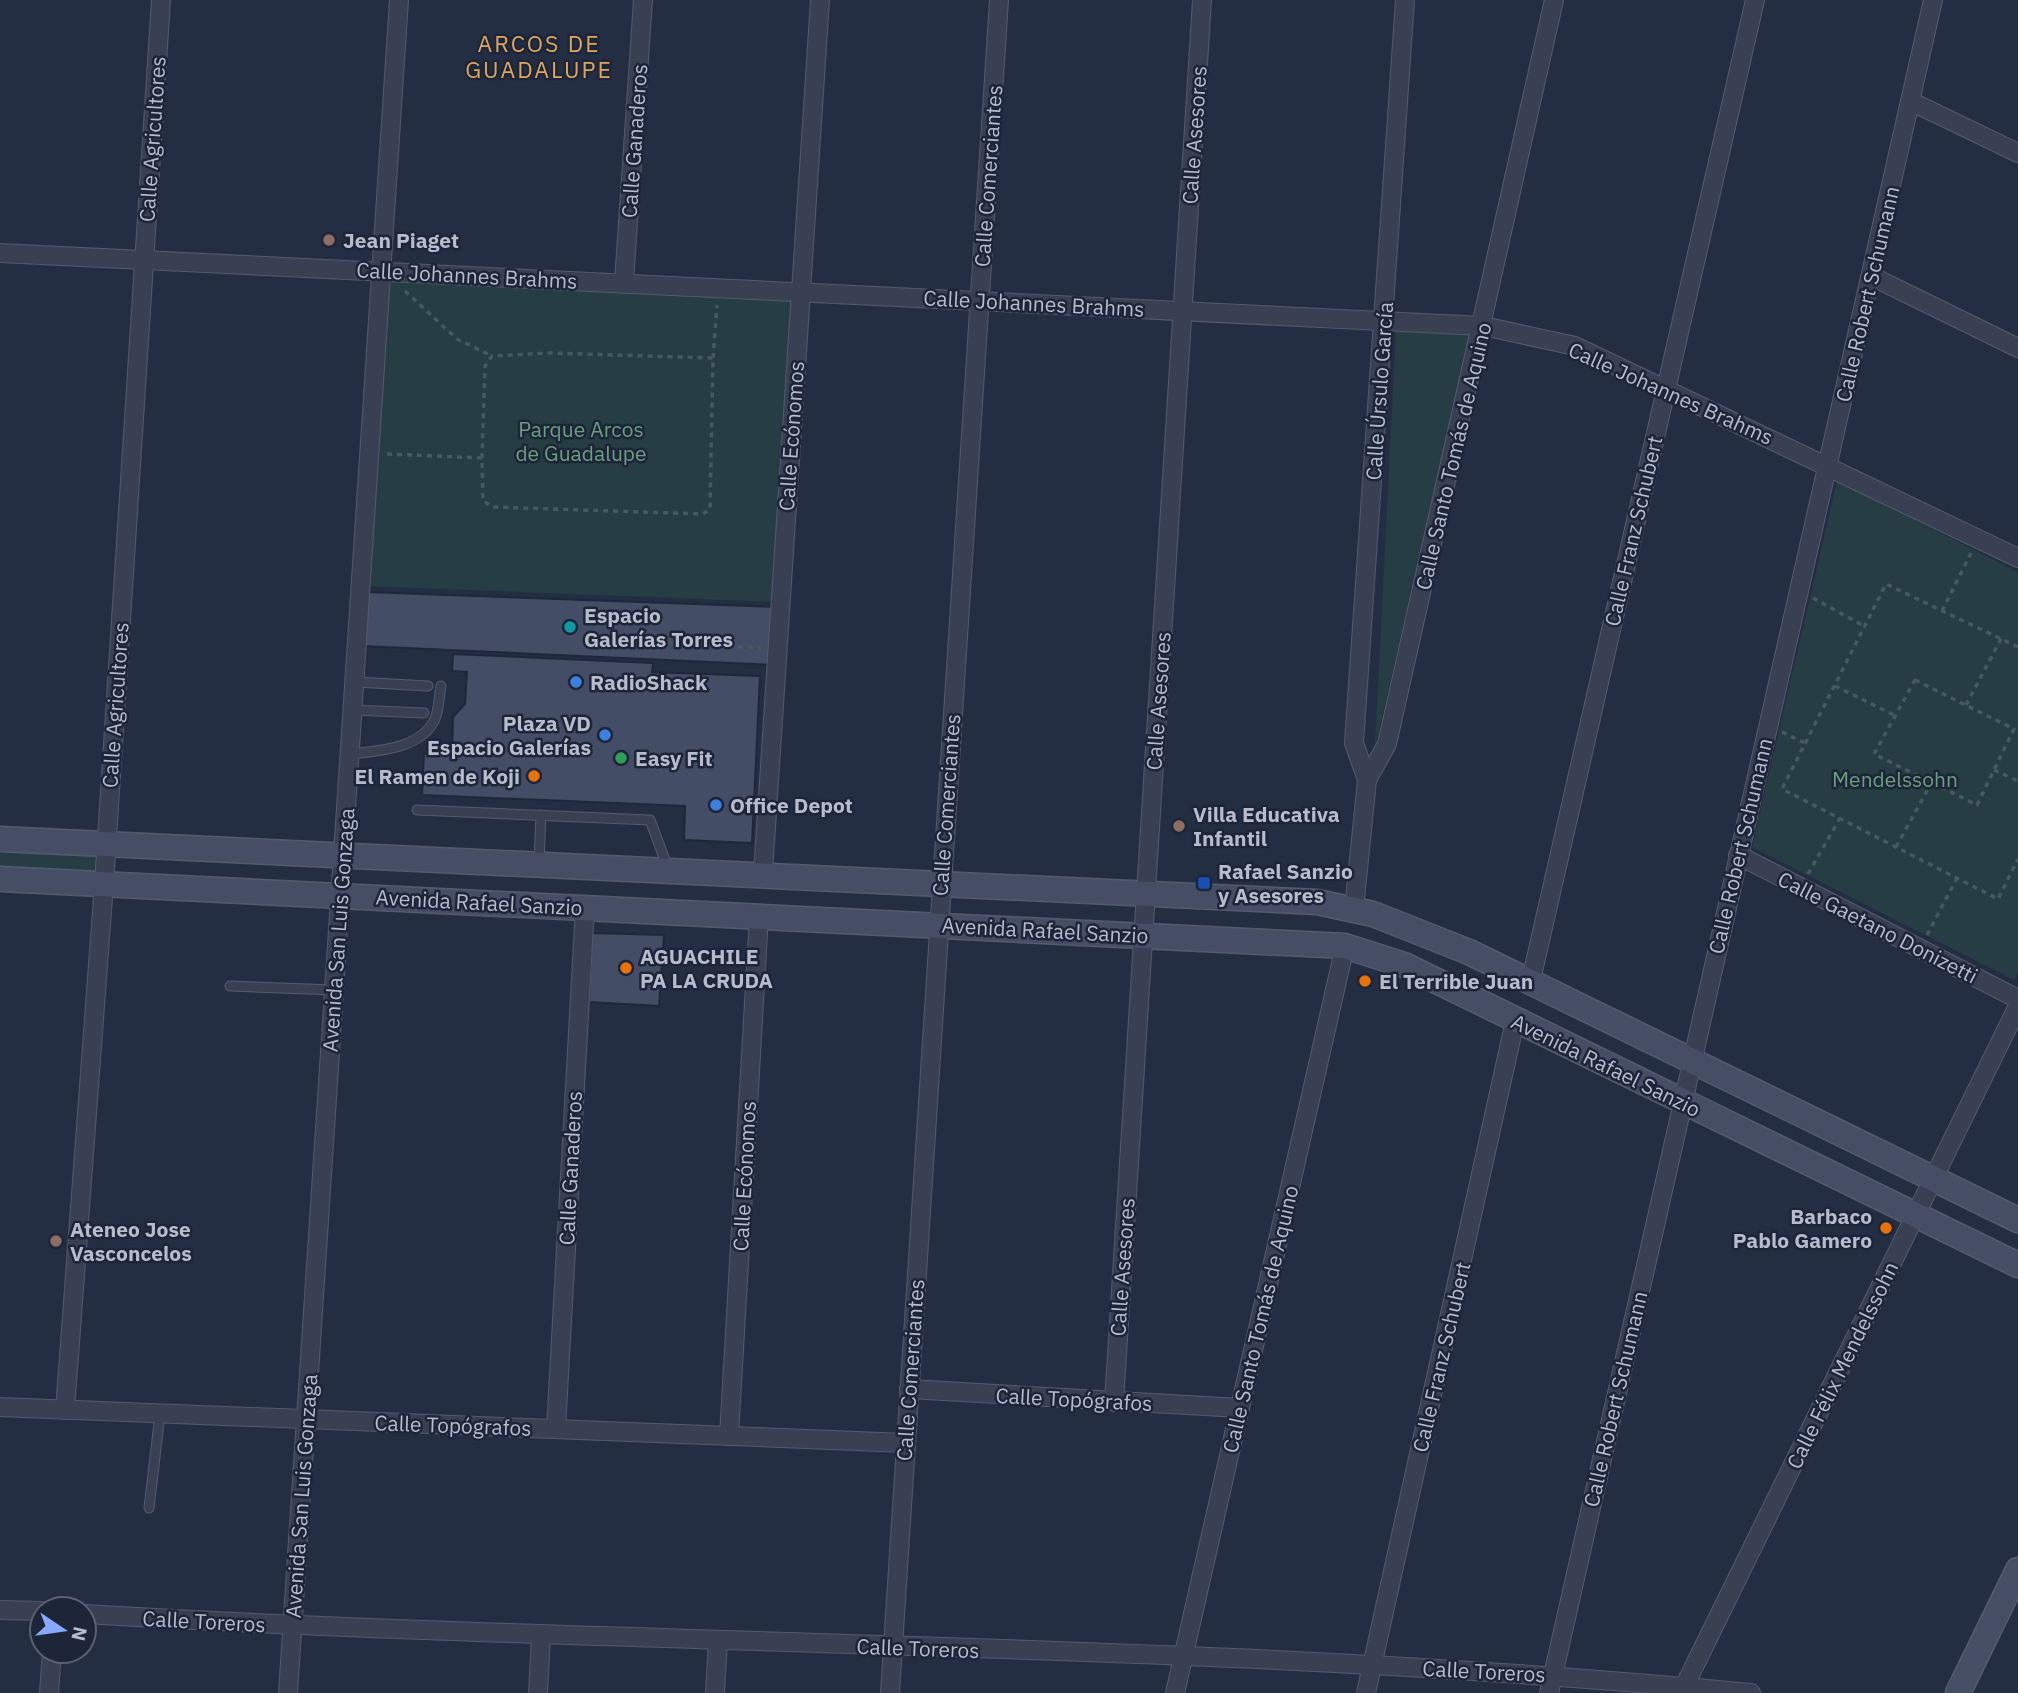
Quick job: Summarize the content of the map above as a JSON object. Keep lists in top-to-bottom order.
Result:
{
  "streets": {
    "main road": ["Avenida Rafael Sanzio"],
    "street": [
      "Calle Asesores",
      "Calle Agricultores",
      "Calle Ganaderos",
      "Calle Comerciantes",
      "Calle Johannes Brahms",
      "Calle Robert Schumann",
      "Calle Úrsulo García",
      "Calle Ecónomos",
      "Calle Santo Tomás de Aquino",
      "Calle Franz Schubert",
      "Calle Gaetano Donizetti",
      "Avenida San Luis Gonzaga",
      "Calle Félix Mendelssohn",
      "Calle Topógrafos",
      "Calle Toreros"
    ]
  },
  "crossings": [
    ["Calle Asesores", "Calle Johannes Brahms"],
    ["Calle Asesores", "Avenida Rafael Sanzio"],
    ["Calle Asesores", "Calle Topógrafos"],
    ["Calle Agricultores", "Calle Johannes Brahms"],
    ["Calle Agricultores", "Avenida Rafael Sanzio"],
    ["Calle Agricultores", "Calle Topógrafos"],
    ["Calle Ganaderos", "Calle Johannes Brahms"],
    ["Calle Ganaderos", "Avenida Rafael Sanzio"],
    ["Calle Ganaderos", "Calle Topógrafos"],
    ["Calle Comerciantes", "Calle Johannes Brahms"],
    ["Calle Comerciantes", "Avenida Rafael Sanzio"],
    ["Calle Comerciantes", "Calle Topógrafos"],
    ["Calle Comerciantes", "Calle Toreros"],
    ["Calle Johannes Brahms", "Calle Robert Schumann"],
    ["Calle Johannes Brahms", "Calle Úrsulo García"],
    ["Calle Johannes Brahms", "Calle Ecónomos"],
    ["Calle Johannes Brahms", "Calle Santo Tomás de Aquino"],
    ["Calle Johannes Brahms", "Calle Franz Schubert"],
    ["Calle Johannes Brahms", "Avenida San Luis Gonzaga"],
    ["Calle Robert Schumann", "Avenida Rafael Sanzio"],
    ["Calle Robert Schumann", "Calle Gaetano Donizetti"],
    ["Calle Robert Schumann", "Calle Toreros"],
    ["Calle Úrsulo García", "Calle Santo Tomás de Aquino"],
    ["Calle Ecónomos", "Avenida Rafael Sanzio"],
    ["Calle Ecónomos", "Calle Topógrafos"],
    ["Calle Santo Tomás de Aquino", "Avenida Rafael Sanzio"],
    ["Calle Santo Tomás de Aquino", "Calle Topógrafos"],
    ["Calle Santo Tomás de Aquino", "Calle Toreros"],
    ["Calle Franz Schubert", "Avenida Rafael Sanzio"],
    ["Calle Franz Schubert", "Calle Toreros"],
    ["Avenida Rafael Sanzio", "Avenida San Luis Gonzaga"],
    ["Avenida Rafael Sanzio", "Calle Félix Mendelssohn"],
    ["Avenida San Luis Gonzaga", "Calle Topógrafos"],
    ["Avenida San Luis Gonzaga", "Calle Toreros"],
    ["Calle Félix Mendelssohn", "Calle Toreros"]
  ],
  "districts": ["ARCOS DE GUADALUPE"],
  "parks": ["Parque Arcos de Guadalupe", "Mendelssohn"],
  "places": {
    "other": [
      "Jean Piaget",
      "Espacio Galerías Torres",
      "RadioShack",
      "Plaza VD Espacio Galerías",
      "Easy Fit",
      "El Ramen de Koji",
      "Office Depot",
      "Villa Educativa Infantil",
      "AGUACHILE PA LA CRUDA",
      "El Terrible Juan",
      "Barbaco Pablo Gamero",
      "Ateneo Jose Vasconcelos"
    ],
    "transit": ["Rafael Sanzio y Asesores"]
  },
  "north": "right"
}
